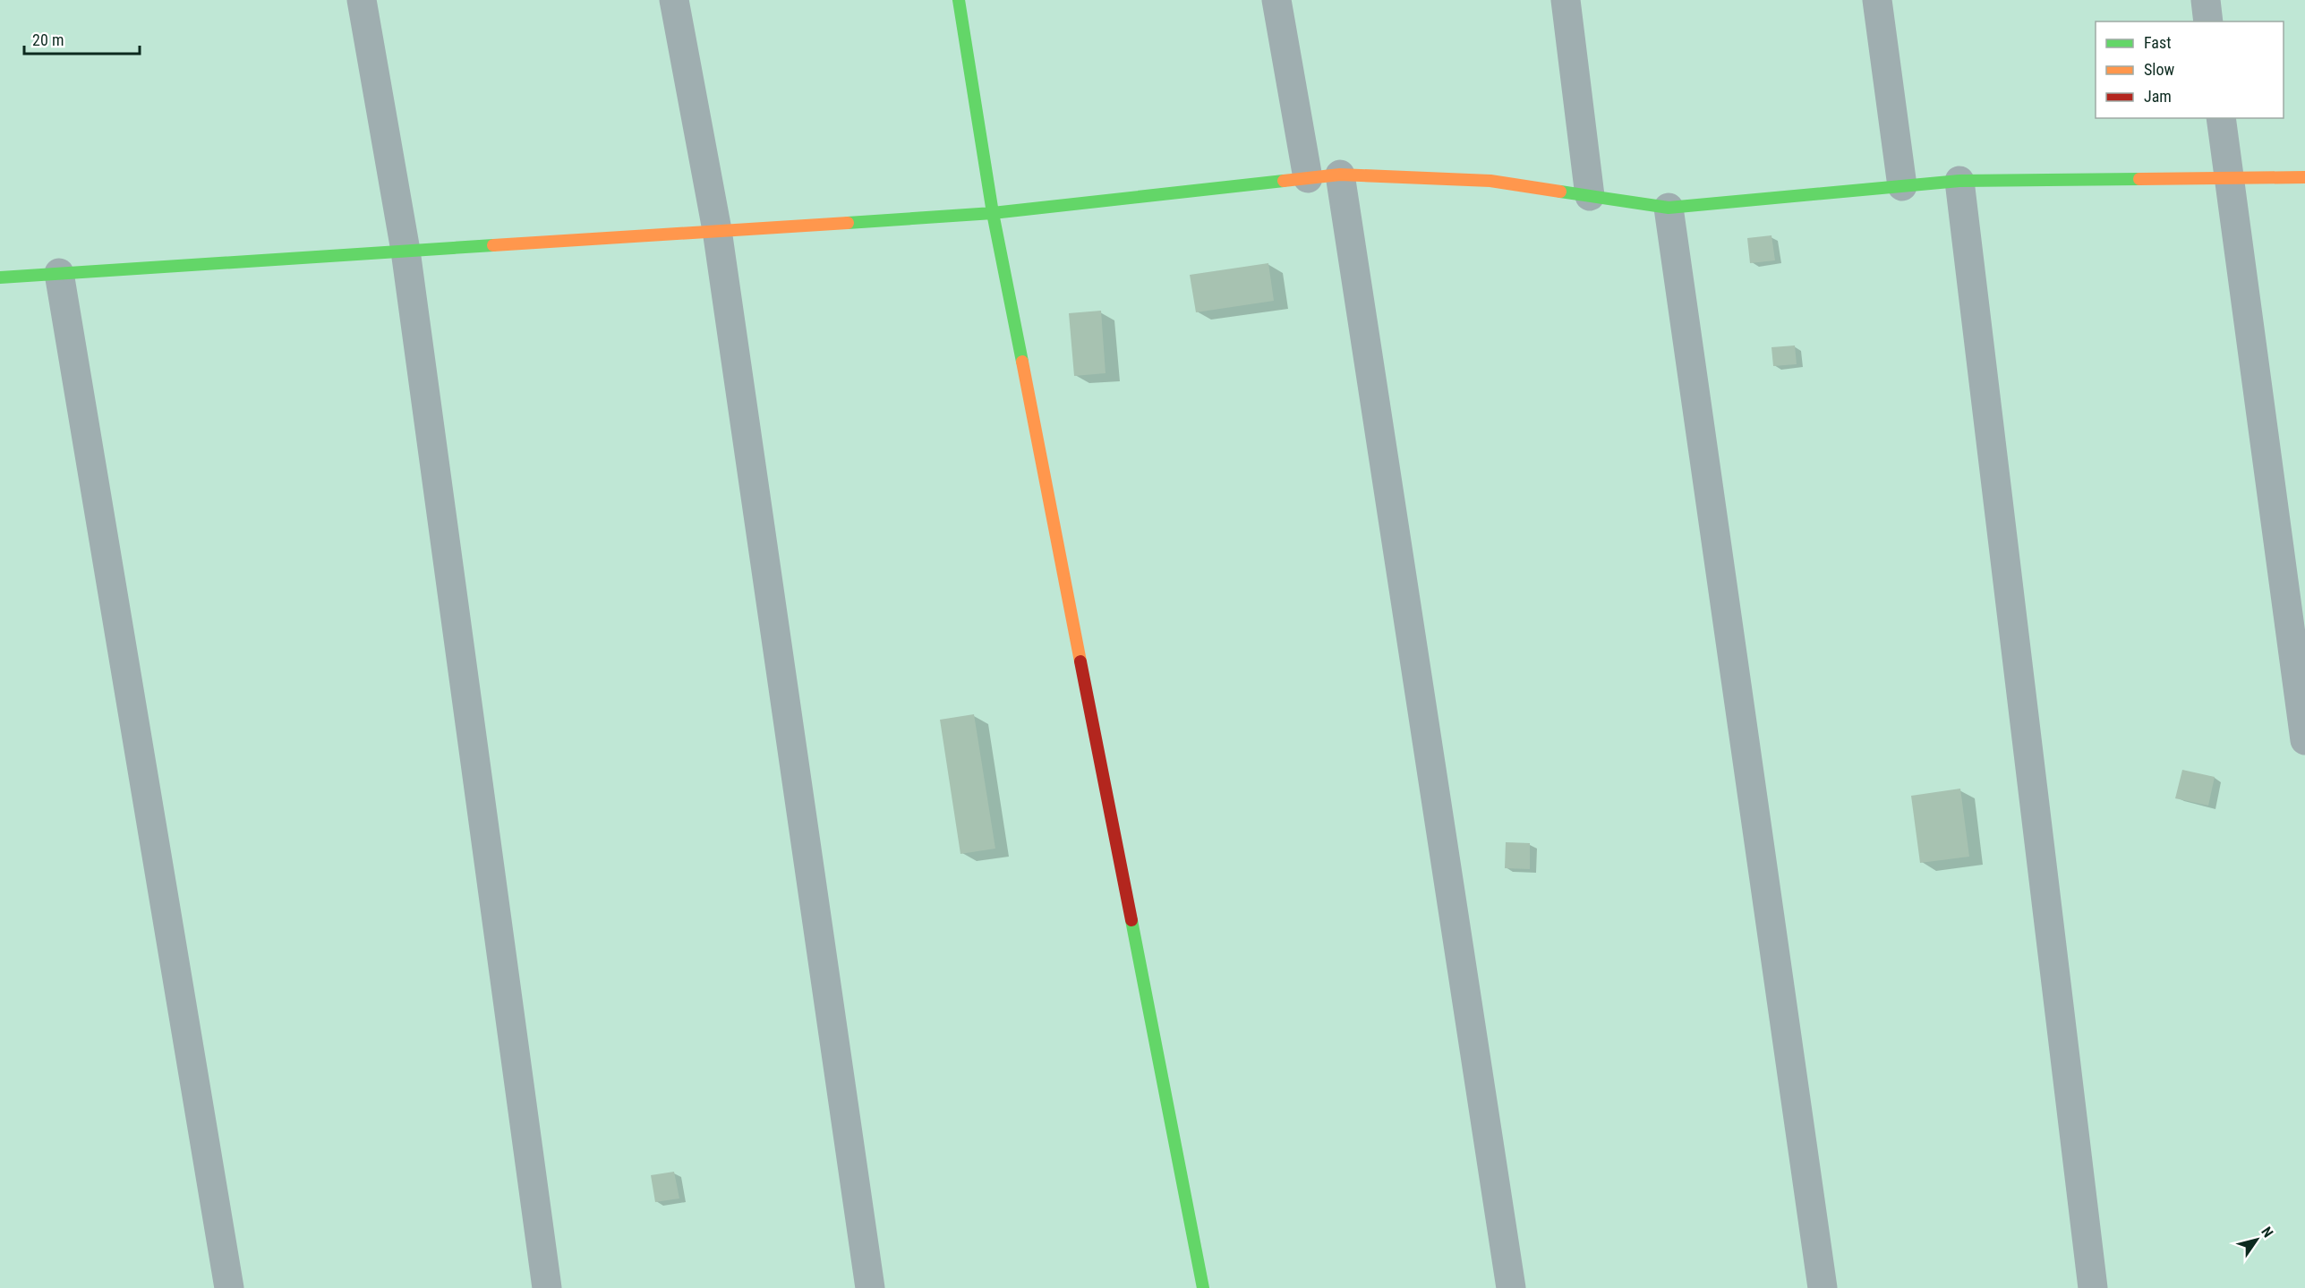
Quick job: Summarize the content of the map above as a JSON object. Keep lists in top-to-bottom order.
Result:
{
  "legend": ["Fast", "Slow", "Jam"],
  "scale_bar": "20 m",
  "north": "top right"
}
